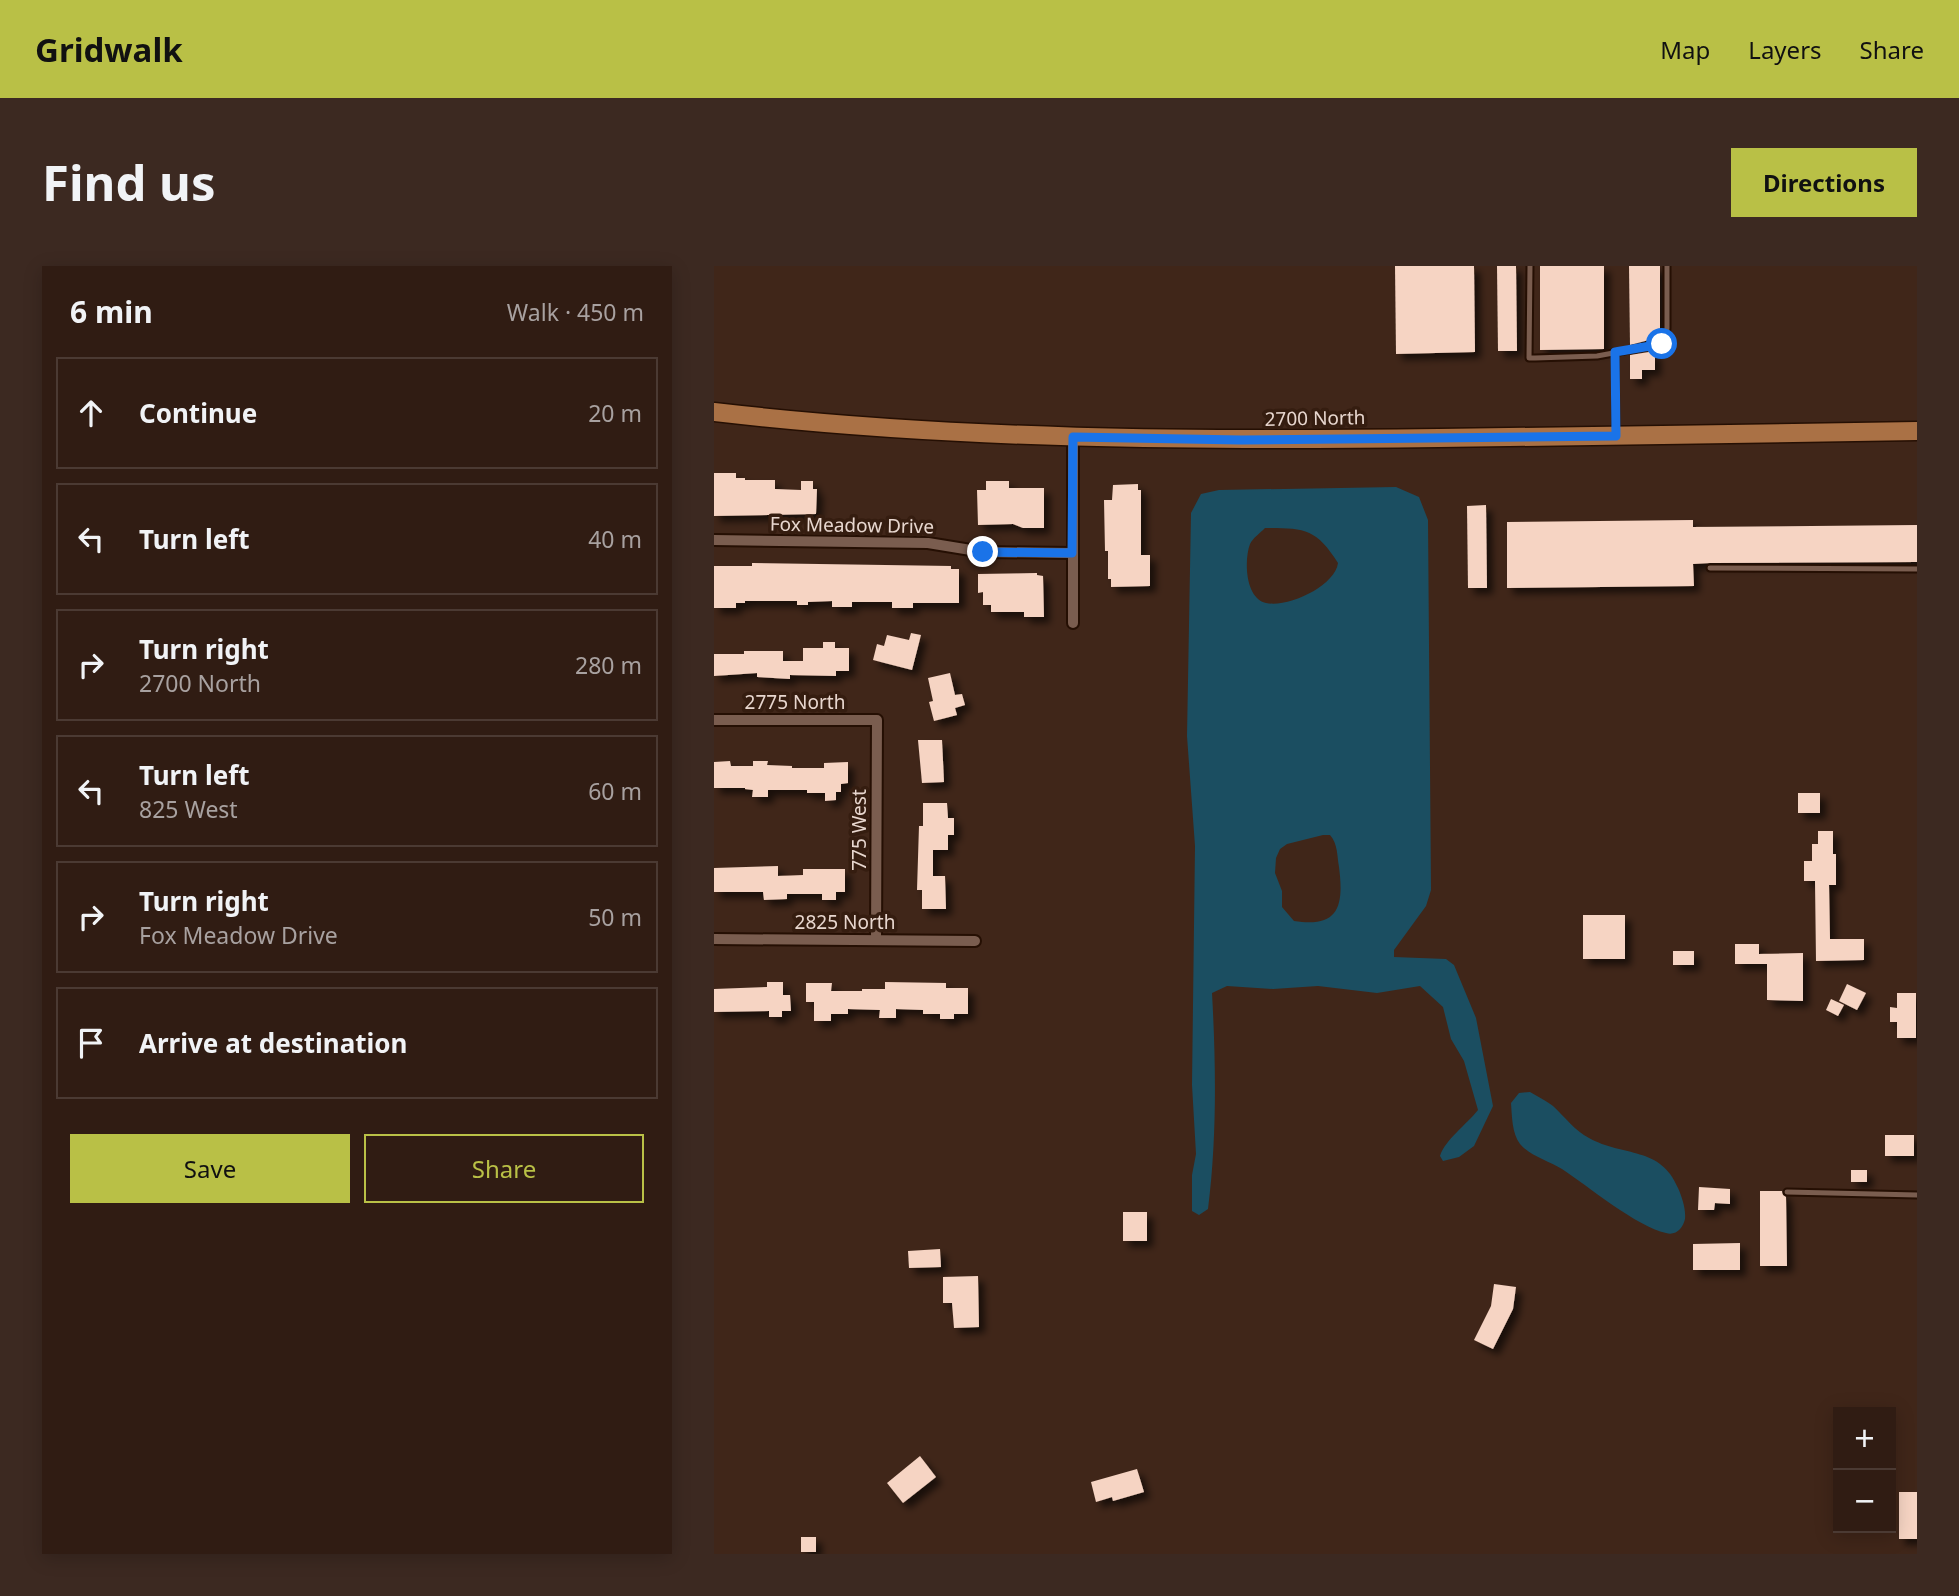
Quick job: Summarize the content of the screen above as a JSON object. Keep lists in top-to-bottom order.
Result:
{
  "streets": {
    "main road": ["2700 North"],
    "street": [
      "Fox Meadow Drive",
      "2775 North",
      "775 West",
      "2825 North"
    ]
  },
  "crossings": [
    ["2775 North", "775 West"],
    ["775 West", "2825 North"]
  ],
  "page": {
    "header": "Gridwalk",
    "nav": ["Map", "Layers", "Share"],
    "buttons": [
      "Directions",
      ["Save", "Share"]
    ],
    "title": "Find us",
    "heading": ["6 min", "Walk · 450 m"],
    "list": [
      ["Continue", "20 m"],
      ["Turn left", "40 m"],
      ["Turn right", "2700 North", "280 m"],
      ["Turn left", "825 West", "60 m"],
      ["Turn right", "Fox Meadow Drive", "50 m"],
      "Arrive at destination"
    ],
    "map_buttons": ["+", "−"]
  }
}
